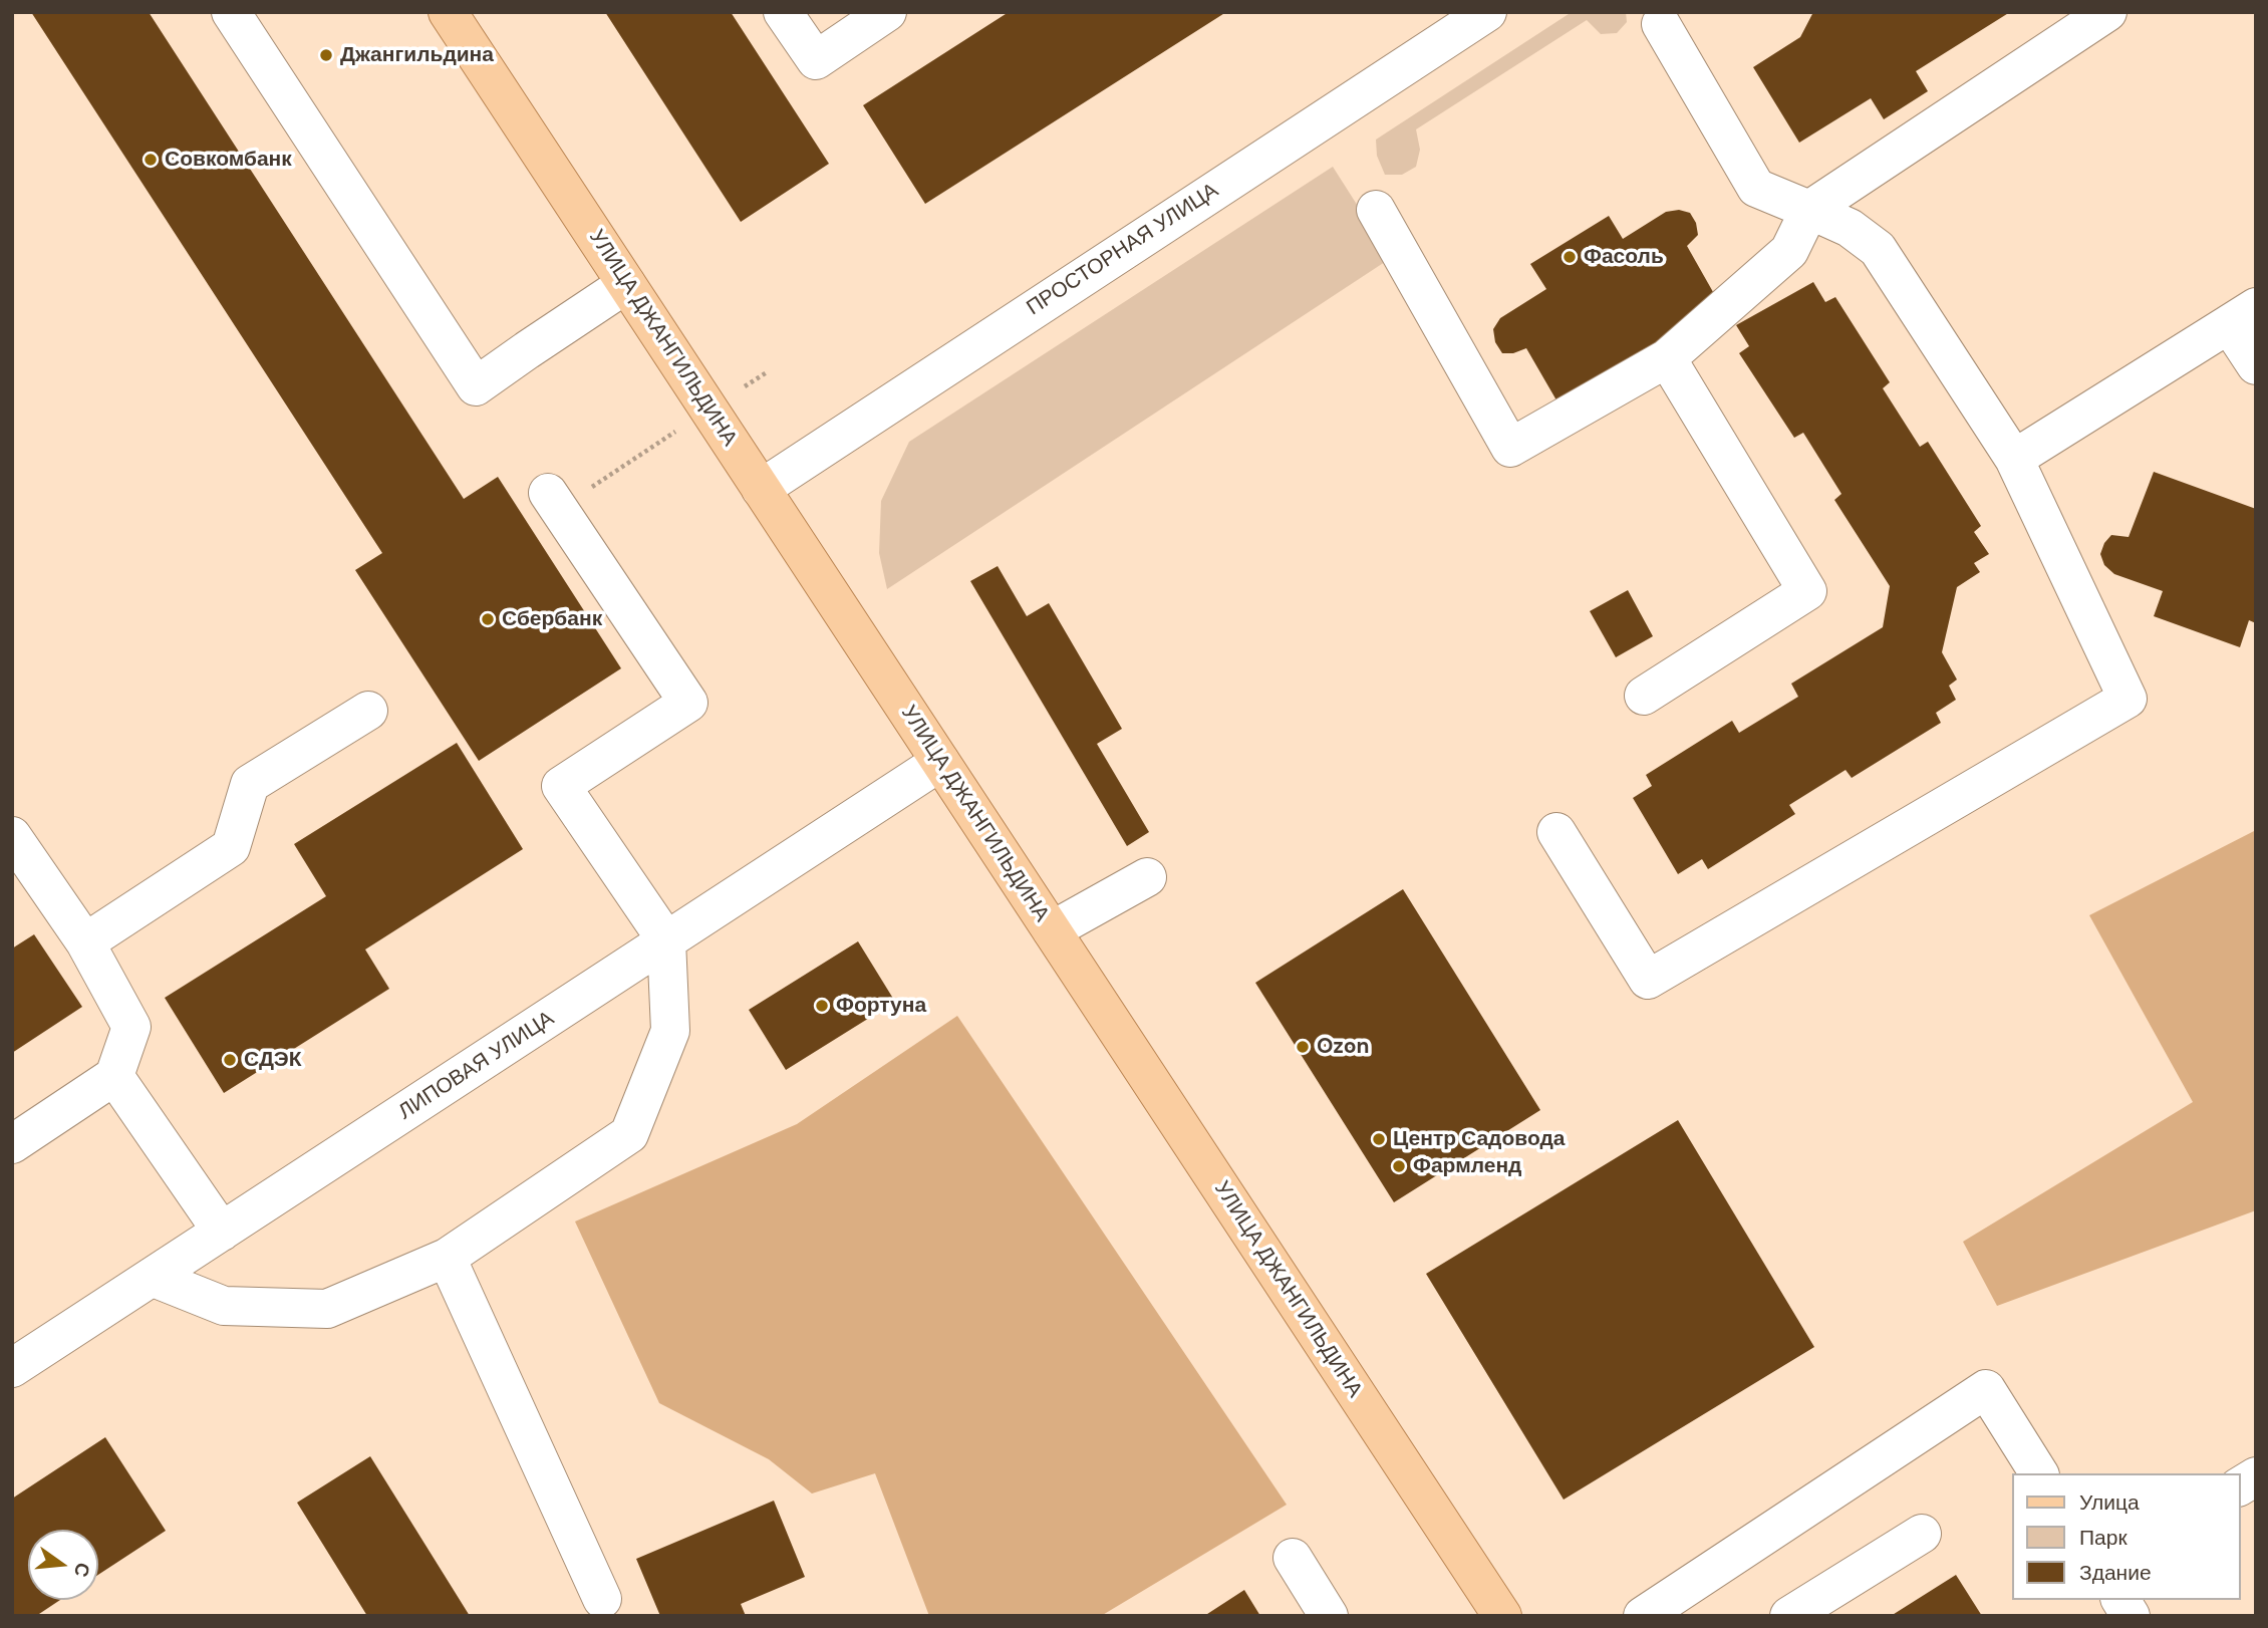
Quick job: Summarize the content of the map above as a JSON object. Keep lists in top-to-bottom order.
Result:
{
  "streets": {
    "main road": ["УЛИЦА ДЖАНГИЛЬДИНА"],
    "street": ["ПРОСТОРНАЯ УЛИЦА", "ЛИПОВАЯ УЛИЦА"]
  },
  "crossings": [
    ["ПРОСТОРНАЯ УЛИЦА", "УЛИЦА ДЖАНГИЛЬДИНА"],
    ["УЛИЦА ДЖАНГИЛЬДИНА", "ЛИПОВАЯ УЛИЦА"]
  ],
  "places": [
    "Джангильдина",
    "Совкомбанк",
    "Фасоль",
    "Сбербанк",
    "Фортуна",
    "Ozon",
    "СДЭК",
    "Центр Садовода",
    "Фармленд"
  ],
  "legend": ["Улица", "Парк", "Здание"],
  "north": "right"
}
